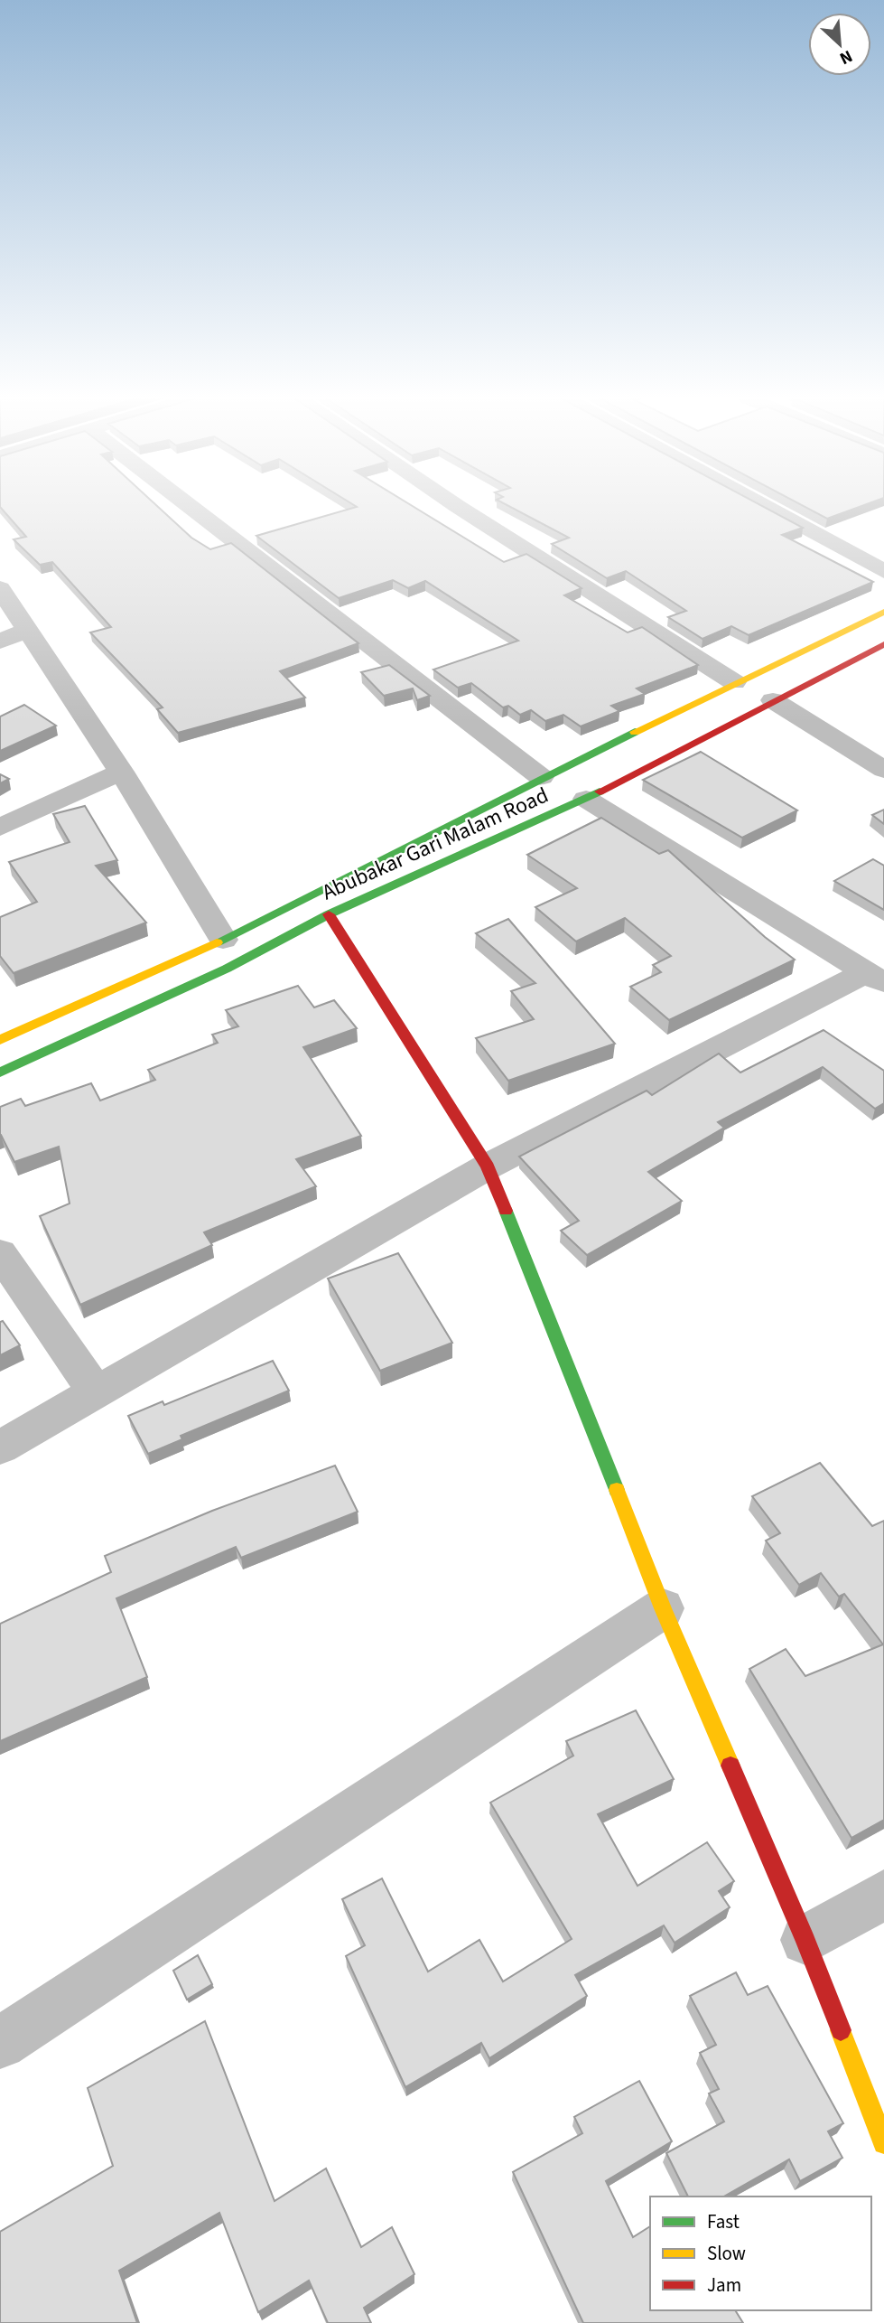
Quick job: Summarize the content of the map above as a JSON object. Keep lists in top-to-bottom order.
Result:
{
  "streets": {
    "street": ["Abubakar Gari Malam Road"]
  },
  "legend": ["Fast", "Slow", "Jam"],
  "north": "bottom right"
}
